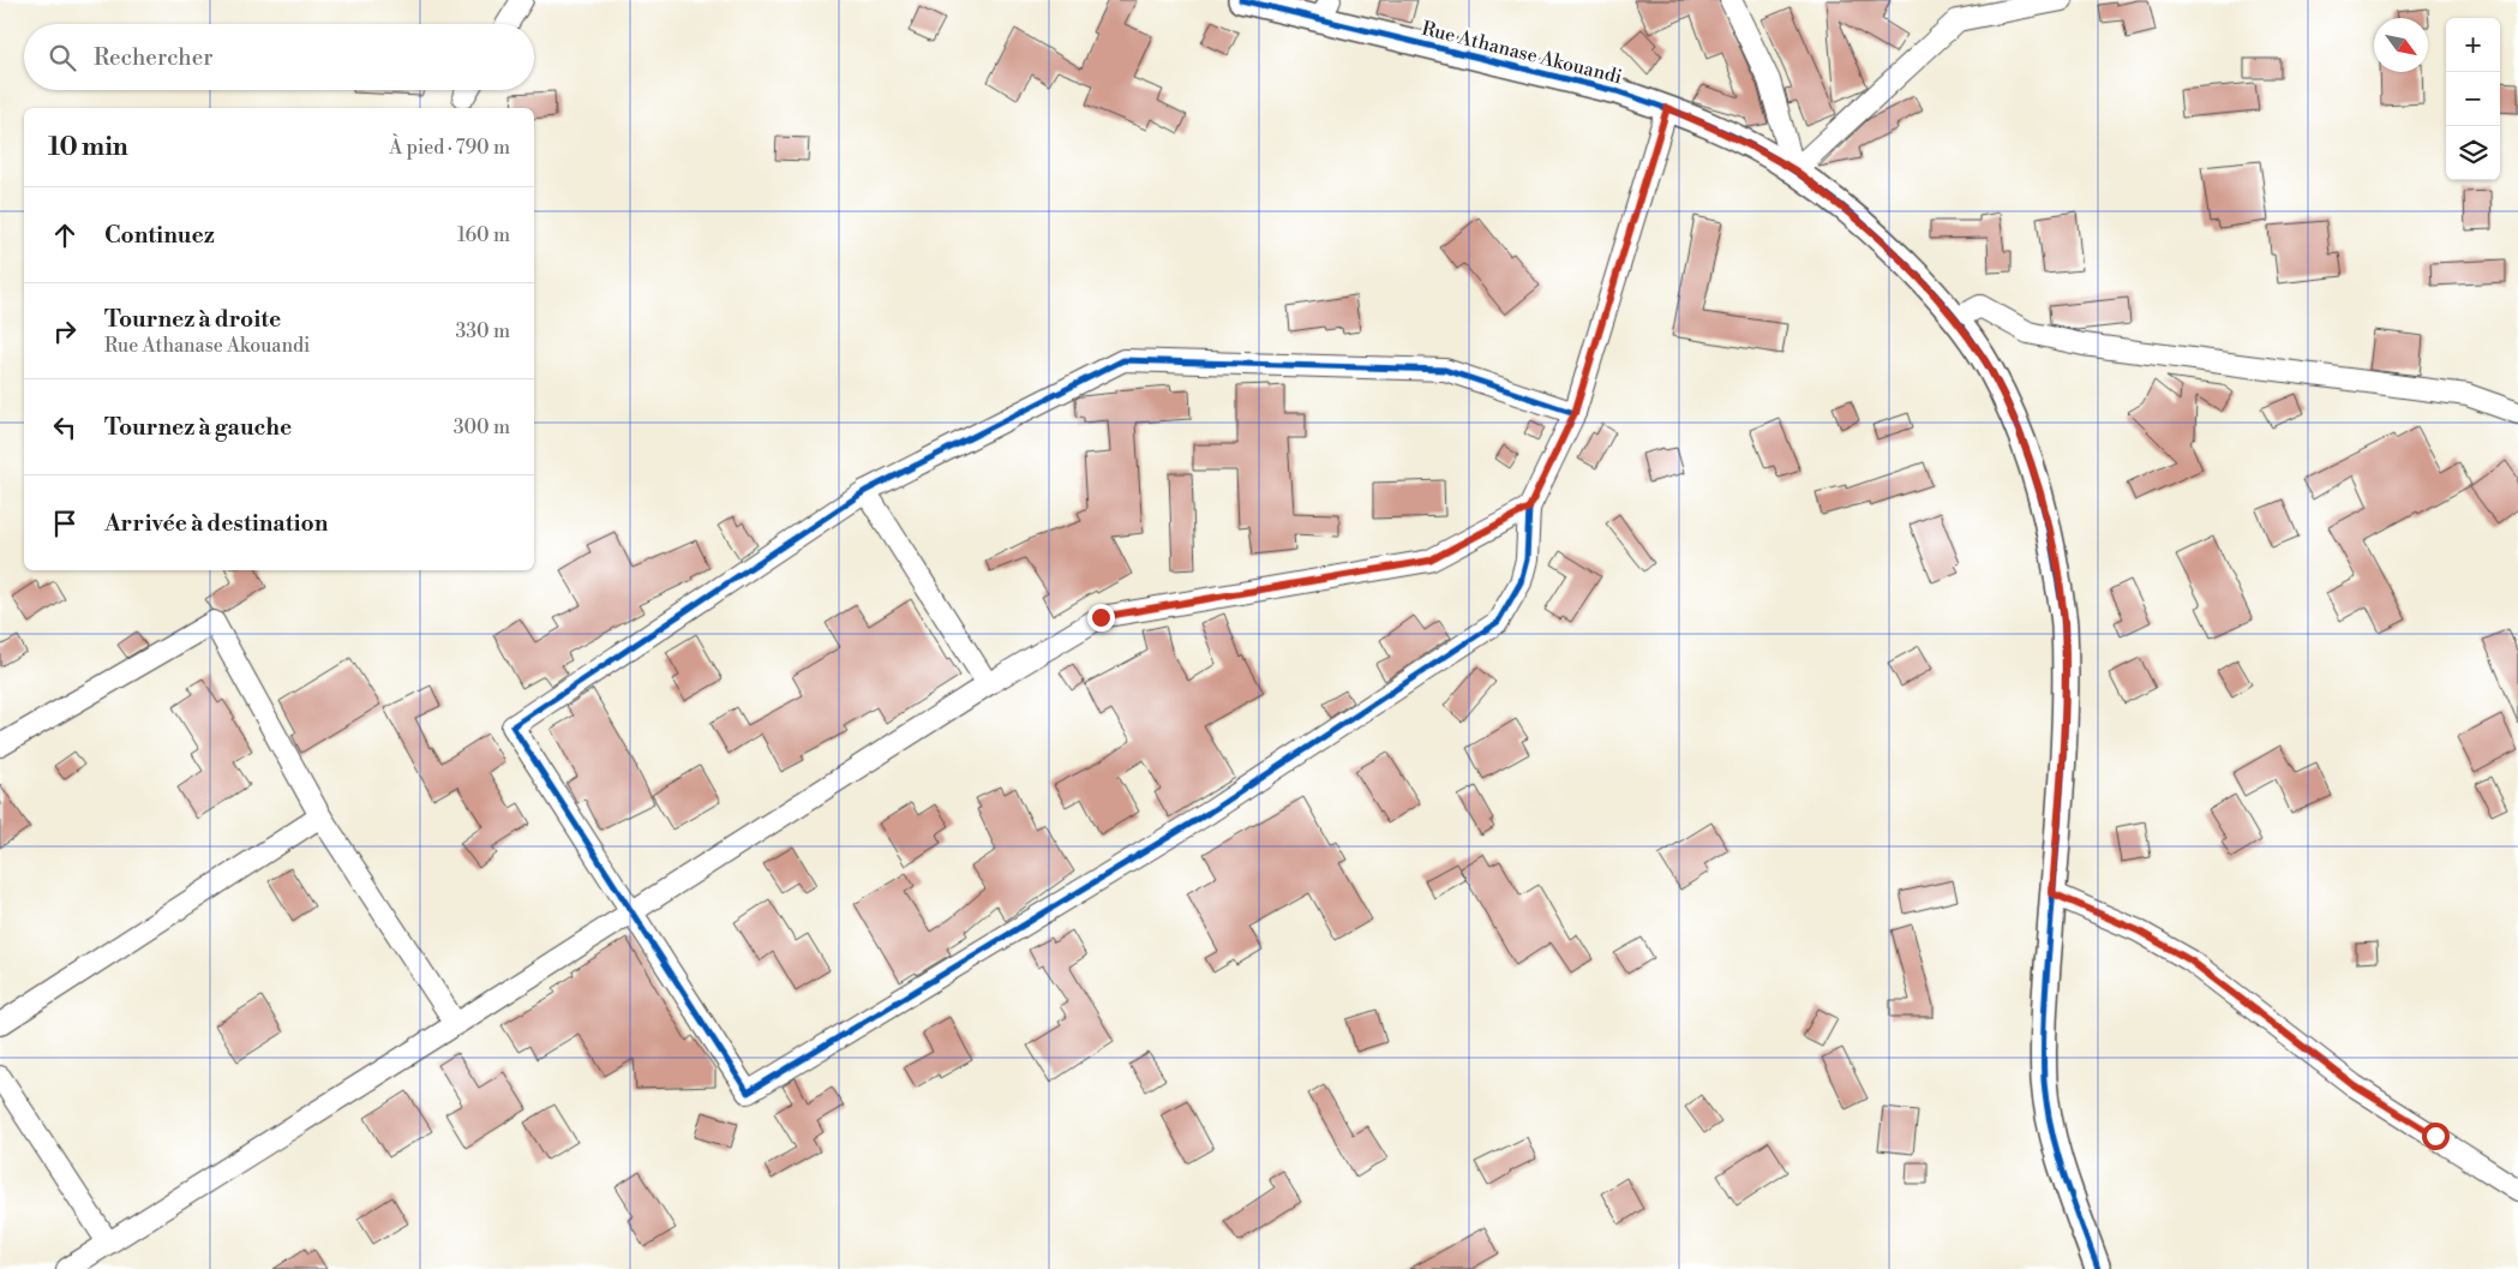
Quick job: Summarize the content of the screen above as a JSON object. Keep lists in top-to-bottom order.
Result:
{
  "streets": {
    "street": ["Rue Athanase Akouandi"]
  },
  "north": "bottom right",
  "page": {
    "map_buttons": ["+", "−"],
    "search": "Rechercher",
    "heading": ["10 min", "À pied · 790 m"],
    "list": [
      ["Continuez", "160 m"],
      ["Tournez à droite", "Rue Athanase Akouandi", "330 m"],
      ["Tournez à gauche", "300 m"],
      "Arrivée à destination"
    ]
  }
}
